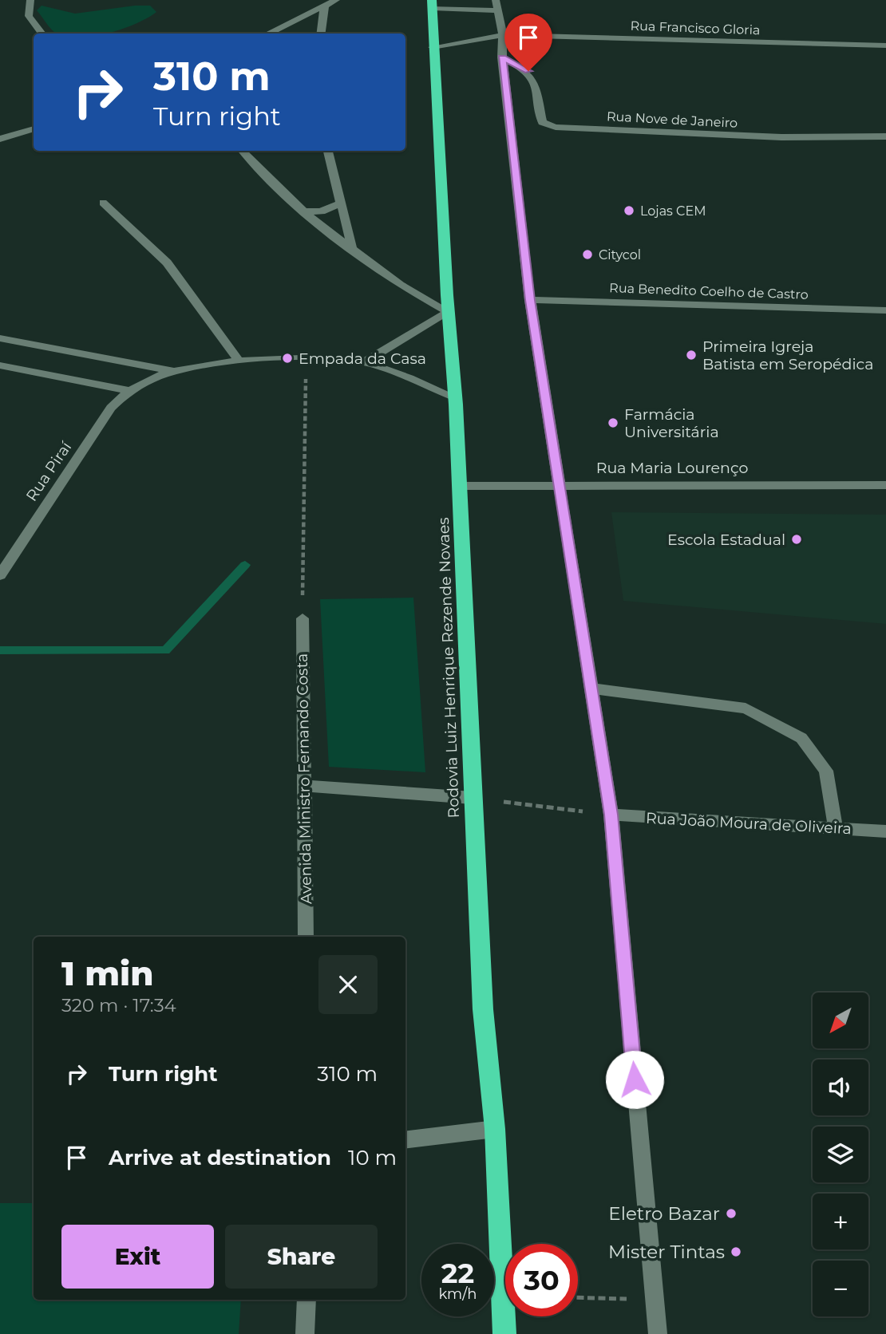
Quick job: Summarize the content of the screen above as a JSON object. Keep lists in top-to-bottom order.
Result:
{
  "streets": {
    "highway": ["Rodovia Luiz Henrique Rezende Novaes"],
    "street": [
      "Rua Francisco Gloria",
      "Rua Nove de Janeiro",
      "Rua Benedito Coelho de Castro",
      "Rua Maria Lourenço",
      "Rua Piraí",
      "Avenida Ministro Fernando Costa",
      "Rua João Moura de Oliveira"
    ]
  },
  "crossings": [
    ["Rua Francisco Gloria", "Rodovia Luiz Henrique Rezende Novaes"],
    ["Rua Maria Lourenço", "Rodovia Luiz Henrique Rezende Novaes"]
  ],
  "places": [
    "Lojas CEM",
    "Citycol",
    "Primeira Igreja Batista em Seropédica",
    "Empada da Casa",
    "Farmácia Universitária",
    "Escola Estadual",
    "Eletro Bazar",
    "Mister Tintas"
  ],
  "north": "bottom left",
  "page": {
    "turn": ["310 m", "Turn right"],
    "heading": ["1 min", "320 m · 17:34"],
    "map_buttons": ["+", "−"],
    "list": [
      {
        "name": "Turn right",
        "value": "310 m"
      },
      {
        "name": "Arrive at destination",
        "value": "10 m"
      }
    ],
    "buttons": ["Exit", "Share"],
    "speed": "22 km/h",
    "limit": "30"
  }
}
